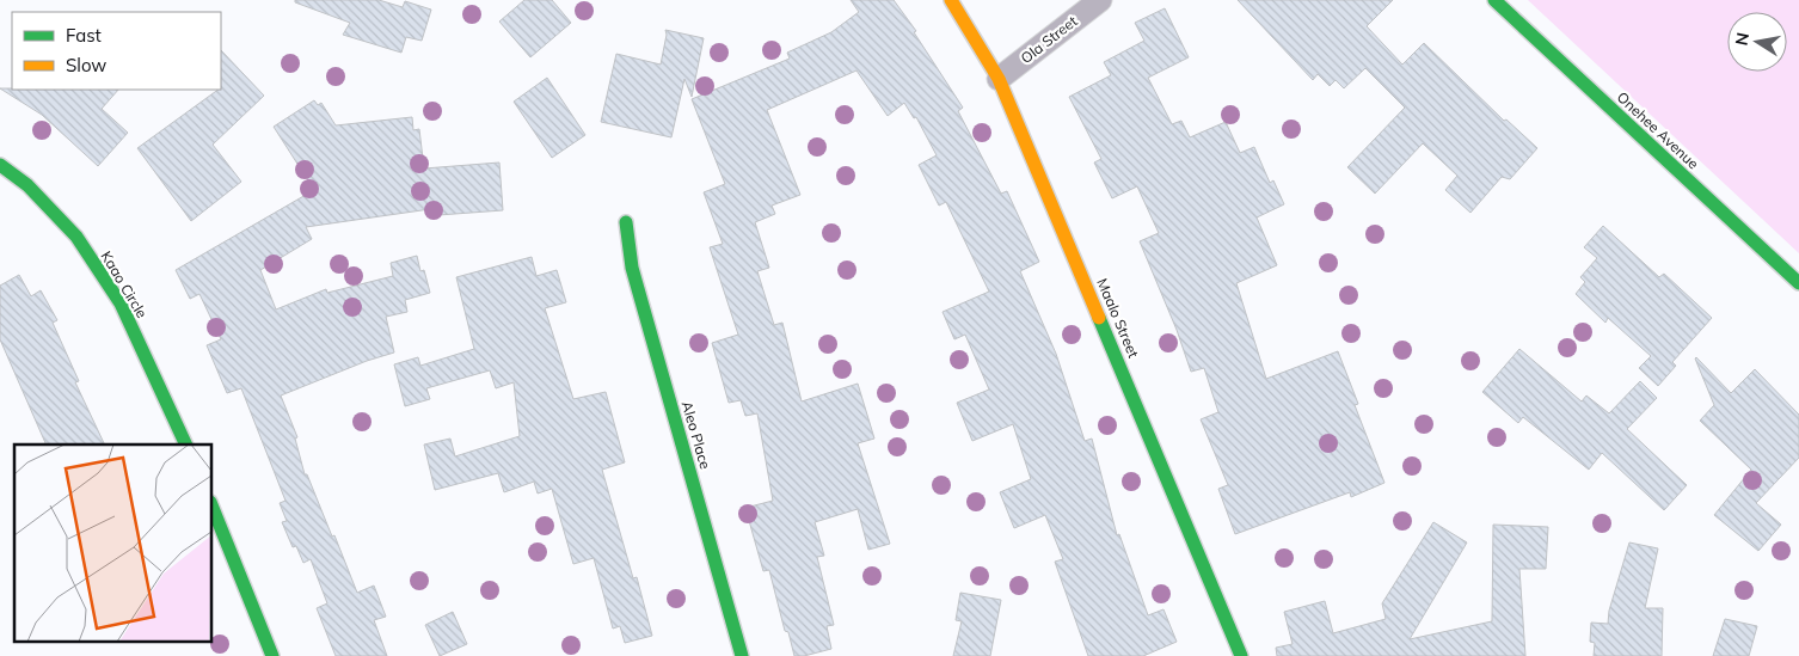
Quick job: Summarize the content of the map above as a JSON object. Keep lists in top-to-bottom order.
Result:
{
  "streets": {
    "street": [
      "Ola Street",
      "Onehee Avenue",
      "Kaao Circle",
      "Maalo Street",
      "Aleo Place"
    ]
  },
  "crossings": [
    ["Ola Street", "Maalo Street"]
  ],
  "legend": ["Fast", "Slow"],
  "north": "left"
}
